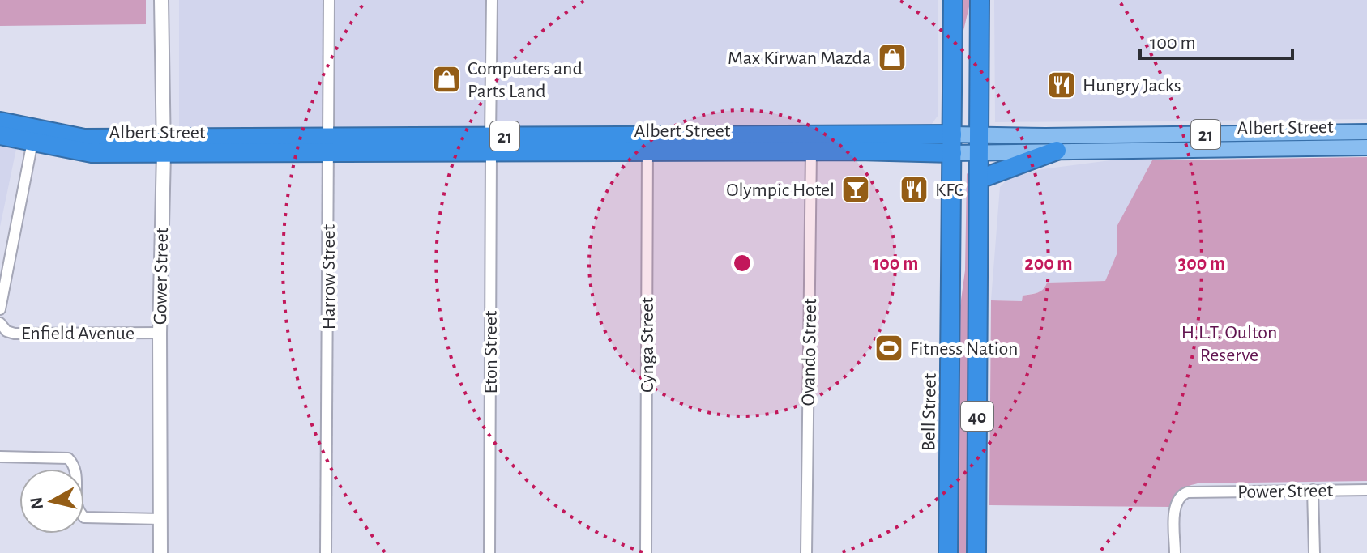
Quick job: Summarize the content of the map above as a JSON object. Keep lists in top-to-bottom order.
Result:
{
  "streets": {
    "highway": [
      "Albert Street",
      "21",
      "Bell Street",
      "40"
    ],
    "street": [
      "Gower Street",
      "Harrow Street",
      "Enfield Avenue",
      "Cynga Street",
      "Eton Street",
      "Ovando Street",
      "Power Street"
    ]
  },
  "crossings": [
    ["Albert Street", "Gower Street"],
    ["Albert Street", "Harrow Street"],
    ["Albert Street", "Enfield Avenue"],
    ["Albert Street", "Cynga Street"],
    ["Albert Street", "Eton Street"],
    ["Albert Street", "Ovando Street"],
    ["Albert Street", "Bell Street"],
    ["Albert Street", "40"],
    ["Gower Street", "Enfield Avenue"]
  ],
  "parks": ["H.L.T. Oulton Reserve"],
  "places": {
    "shop": ["Max Kirwan Mazda", "Computers and Parts Land"],
    "restaurant": ["Hungry Jacks", "KFC"],
    "bar": ["Olympic Hotel"],
    "sports": ["Fitness Nation"]
  },
  "scale_bar": "100 m",
  "north": "left",
  "rings": ["100 m", "200 m", "300 m"]
}
